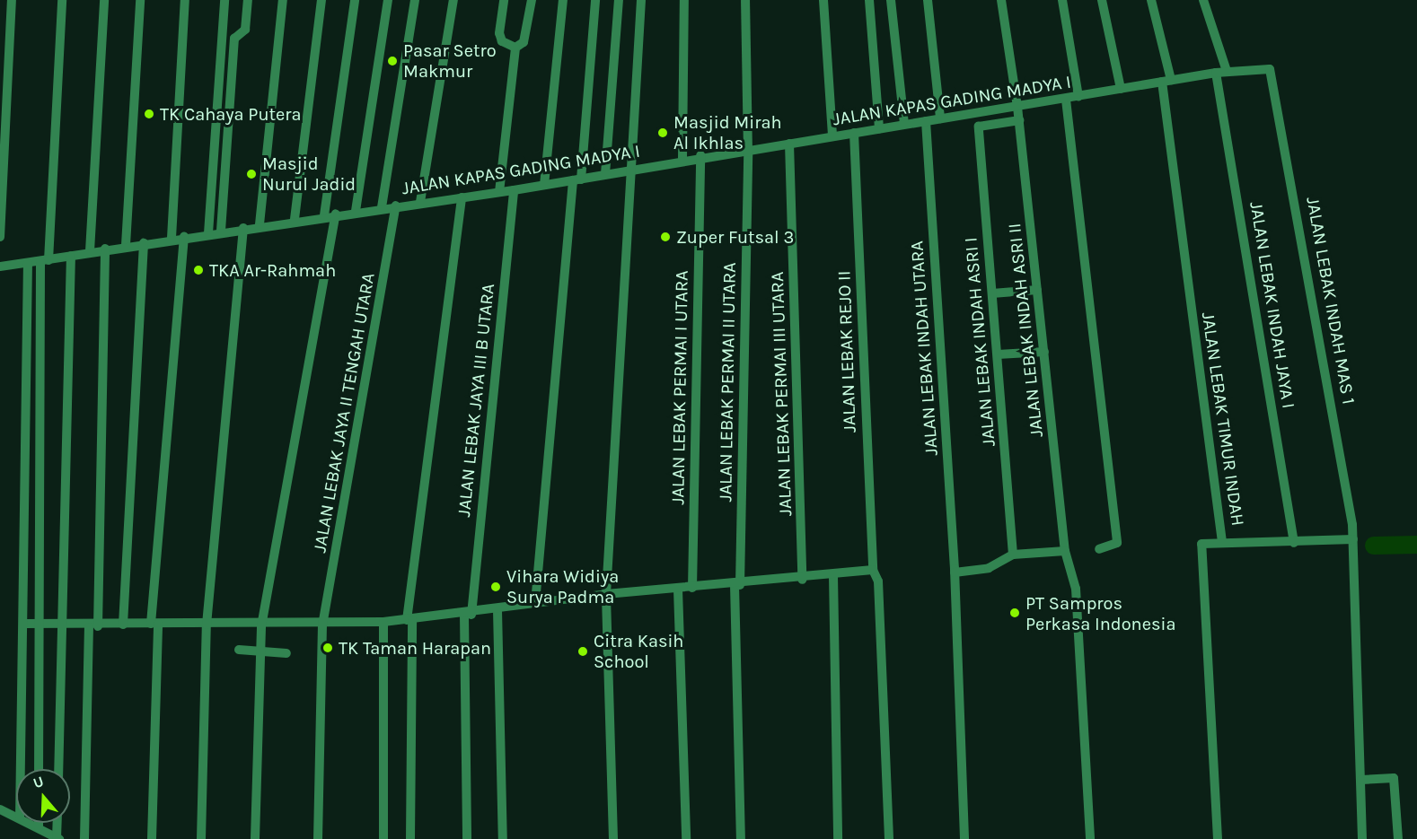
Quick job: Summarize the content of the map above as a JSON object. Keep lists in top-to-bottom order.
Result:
{
  "streets": {
    "street": [
      "JALAN KAPAS GADING MADYA I",
      "JALAN LEBAK INDAH MAS 1",
      "JALAN LEBAK INDAH JAYA I",
      "JALAN LEBAK INDAH ASRI II",
      "JALAN LEBAK INDAH ASRI I",
      "JALAN LEBAK INDAH UTARA",
      "JALAN LEBAK REJO II",
      "JALAN LEBAK PERMAI II UTARA",
      "JALAN LEBAK PERMAI I UTARA",
      "JALAN LEBAK PERMAI III UTARA",
      "JALAN LEBAK JAYA III B UTARA",
      "JALAN LEBAK JAYA II TENGAH UTARA",
      "JALAN LEBAK TIMUR INDAH"
    ]
  },
  "crossings": [
    ["JALAN KAPAS GADING MADYA I", "JALAN LEBAK INDAH MAS 1"],
    ["JALAN KAPAS GADING MADYA I", "JALAN LEBAK INDAH JAYA I"],
    ["JALAN KAPAS GADING MADYA I", "JALAN LEBAK INDAH ASRI II"],
    ["JALAN KAPAS GADING MADYA I", "JALAN LEBAK INDAH UTARA"],
    ["JALAN KAPAS GADING MADYA I", "JALAN LEBAK REJO II"],
    ["JALAN KAPAS GADING MADYA I", "JALAN LEBAK PERMAI II UTARA"],
    ["JALAN KAPAS GADING MADYA I", "JALAN LEBAK PERMAI I UTARA"],
    ["JALAN KAPAS GADING MADYA I", "JALAN LEBAK PERMAI III UTARA"],
    ["JALAN KAPAS GADING MADYA I", "JALAN LEBAK JAYA III B UTARA"],
    ["JALAN KAPAS GADING MADYA I", "JALAN LEBAK JAYA II TENGAH UTARA"],
    ["JALAN KAPAS GADING MADYA I", "JALAN LEBAK TIMUR INDAH"],
    ["JALAN LEBAK INDAH ASRI II", "JALAN LEBAK INDAH ASRI I"]
  ],
  "places": [
    "Pasar Setro Makmur",
    "TK Cahaya Putera",
    "Masjid Mirah Al Ikhlas",
    "Masjid Nurul Jadid",
    "Zuper Futsal 3",
    "TKA Ar-Rahmah",
    "Vihara Widiya Surya Padma",
    "PT Sampros Perkasa Indonesia",
    "TK Taman Harapan",
    "Citra Kasih School"
  ],
  "north": "top"
}
